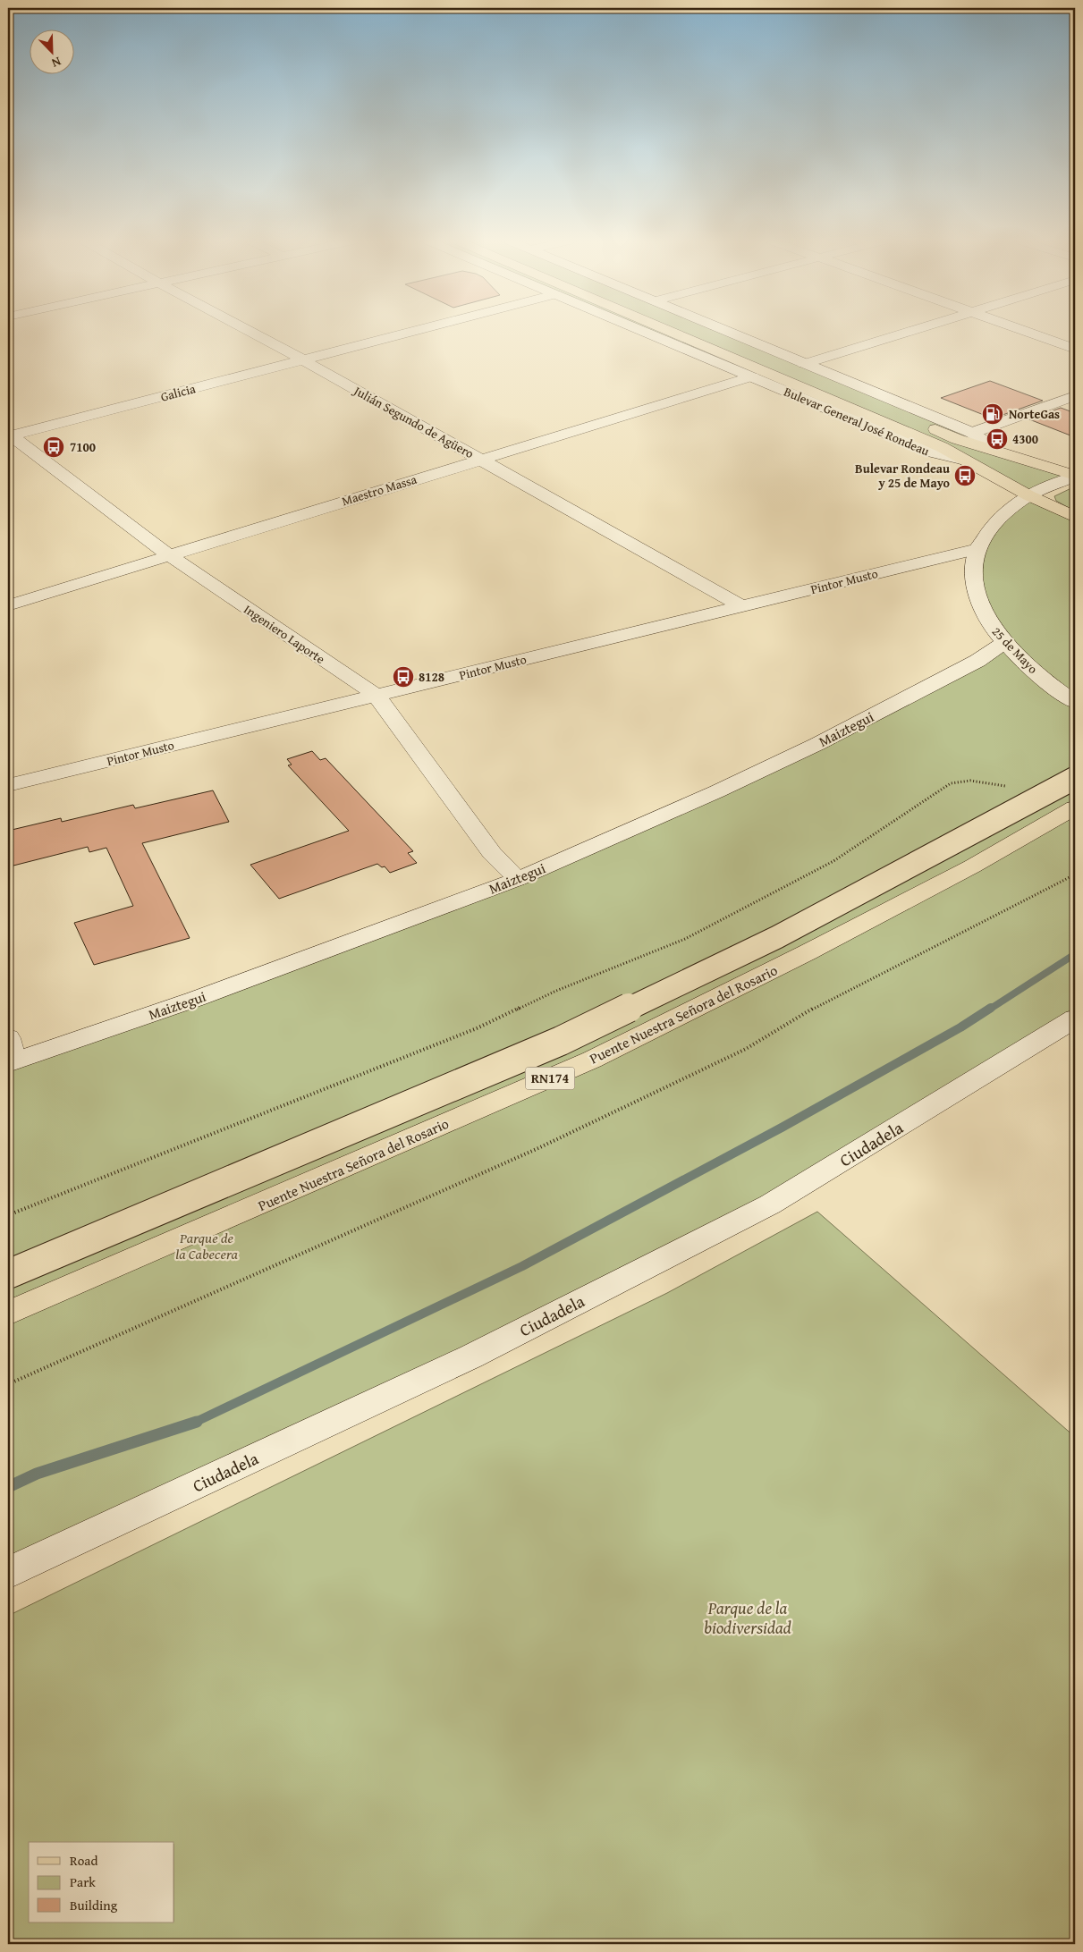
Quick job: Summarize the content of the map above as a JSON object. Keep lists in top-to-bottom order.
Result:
{
  "streets": {
    "main road": ["Bulevar General José Rondeau", "Puente Nuestra Señora del Rosario", "RN174"],
    "street": [
      "Galicia",
      "Julián Segundo de Agüero",
      "Maestro Massa",
      "Pintor Musto",
      "Ingeniero Laporte",
      "25 de Mayo",
      "Maiztegui",
      "Ciudadela"
    ]
  },
  "crossings": [
    ["Galicia", "Julián Segundo de Agüero"],
    ["Galicia", "Ingeniero Laporte"],
    ["Bulevar General José Rondeau", "Maestro Massa"],
    ["Bulevar General José Rondeau", "25 de Mayo"],
    ["Julián Segundo de Agüero", "Maestro Massa"],
    ["Julián Segundo de Agüero", "Pintor Musto"],
    ["Maestro Massa", "Ingeniero Laporte"],
    ["Pintor Musto", "Ingeniero Laporte"],
    ["Pintor Musto", "25 de Mayo"],
    ["Ingeniero Laporte", "Maiztegui"],
    ["25 de Mayo", "Maiztegui"]
  ],
  "parks": ["Parque de la Cabecera", "Parque de la biodiversidad"],
  "places": {
    "fuel station": ["NorteGas"],
    "bus stop": [
      "4300",
      "7100",
      "Bulevar Rondeau y 25 de Mayo",
      "8128"
    ]
  },
  "legend": ["Road", "Park", "Building"],
  "north": "bottom right"
}
